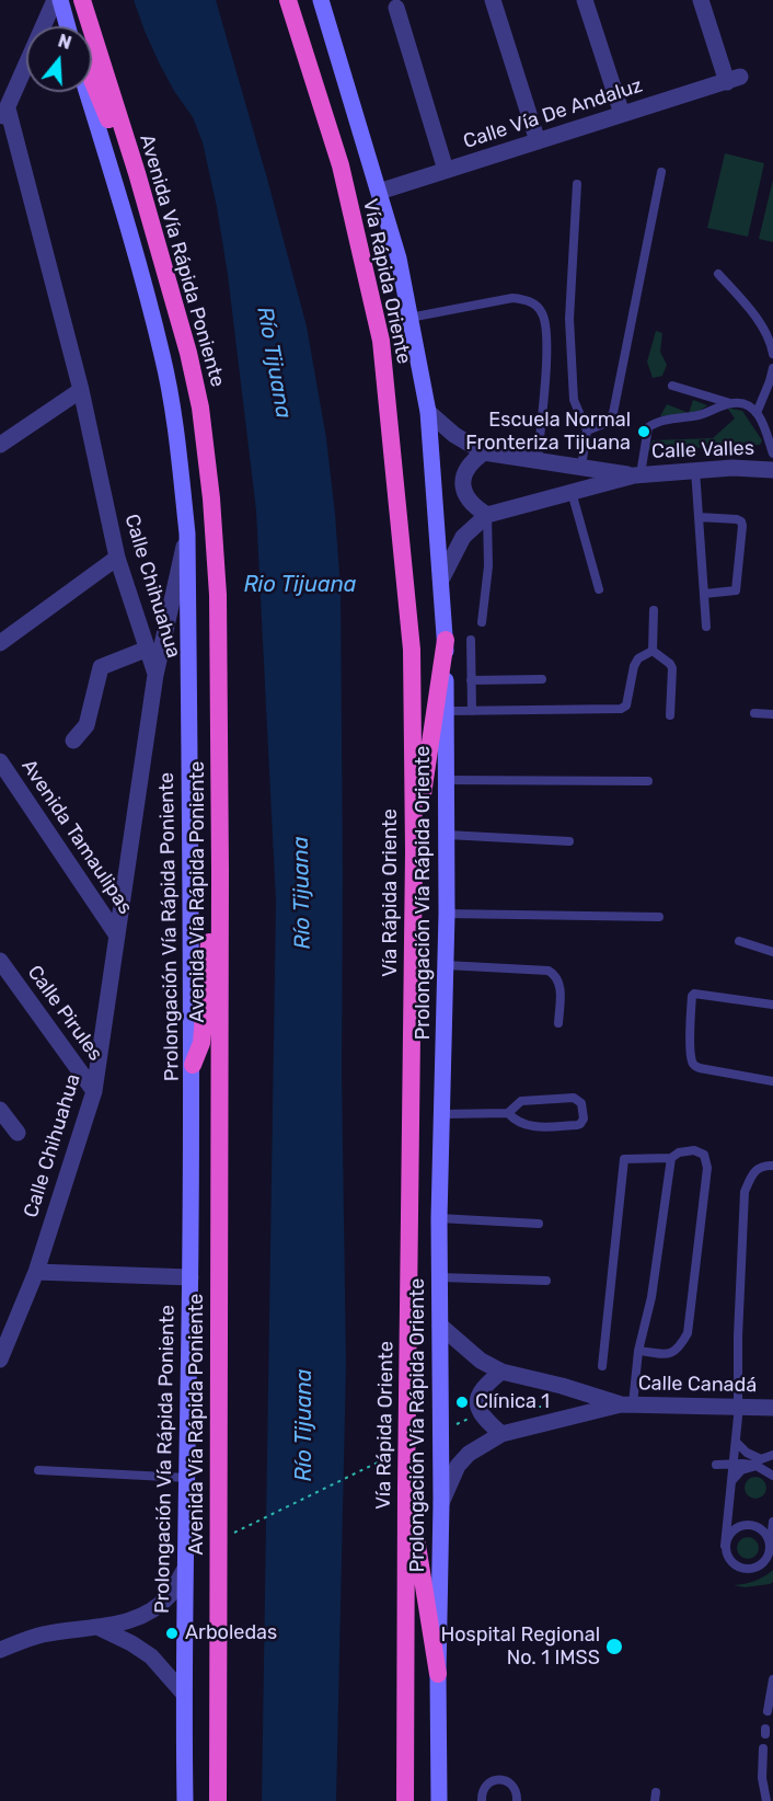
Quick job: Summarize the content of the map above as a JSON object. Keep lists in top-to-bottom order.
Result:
{
  "streets": {
    "highway": ["Avenida Vía Rápida Poniente", "Vía Rápida Oriente"],
    "main road": ["Prolongación Vía Rápida Oriente", "Prolongación Vía Rápida Poniente"],
    "street": [
      "Calle Vía De Andaluz",
      "Calle Valles",
      "Calle Chihuahua",
      "Avenida Tamaulipas",
      "Calle Pirules",
      "Calle Canadá"
    ]
  },
  "crossings": [
    ["Calle Vía De Andaluz", "Prolongación Vía Rápida Oriente"],
    ["Calle Valles", "Prolongación Vía Rápida Oriente"],
    ["Calle Chihuahua", "Avenida Tamaulipas"],
    ["Calle Chihuahua", "Calle Pirules"],
    ["Prolongación Vía Rápida Oriente", "Calle Canadá"]
  ],
  "water": ["Río Tijuana", "Rio Tijuana"],
  "places": [
    "Escuela Normal Fronteriza Tijuana",
    "Clínica 1",
    "Arboledas",
    "Hospital Regional No. 1 IMSS"
  ],
  "north": "top"
}
